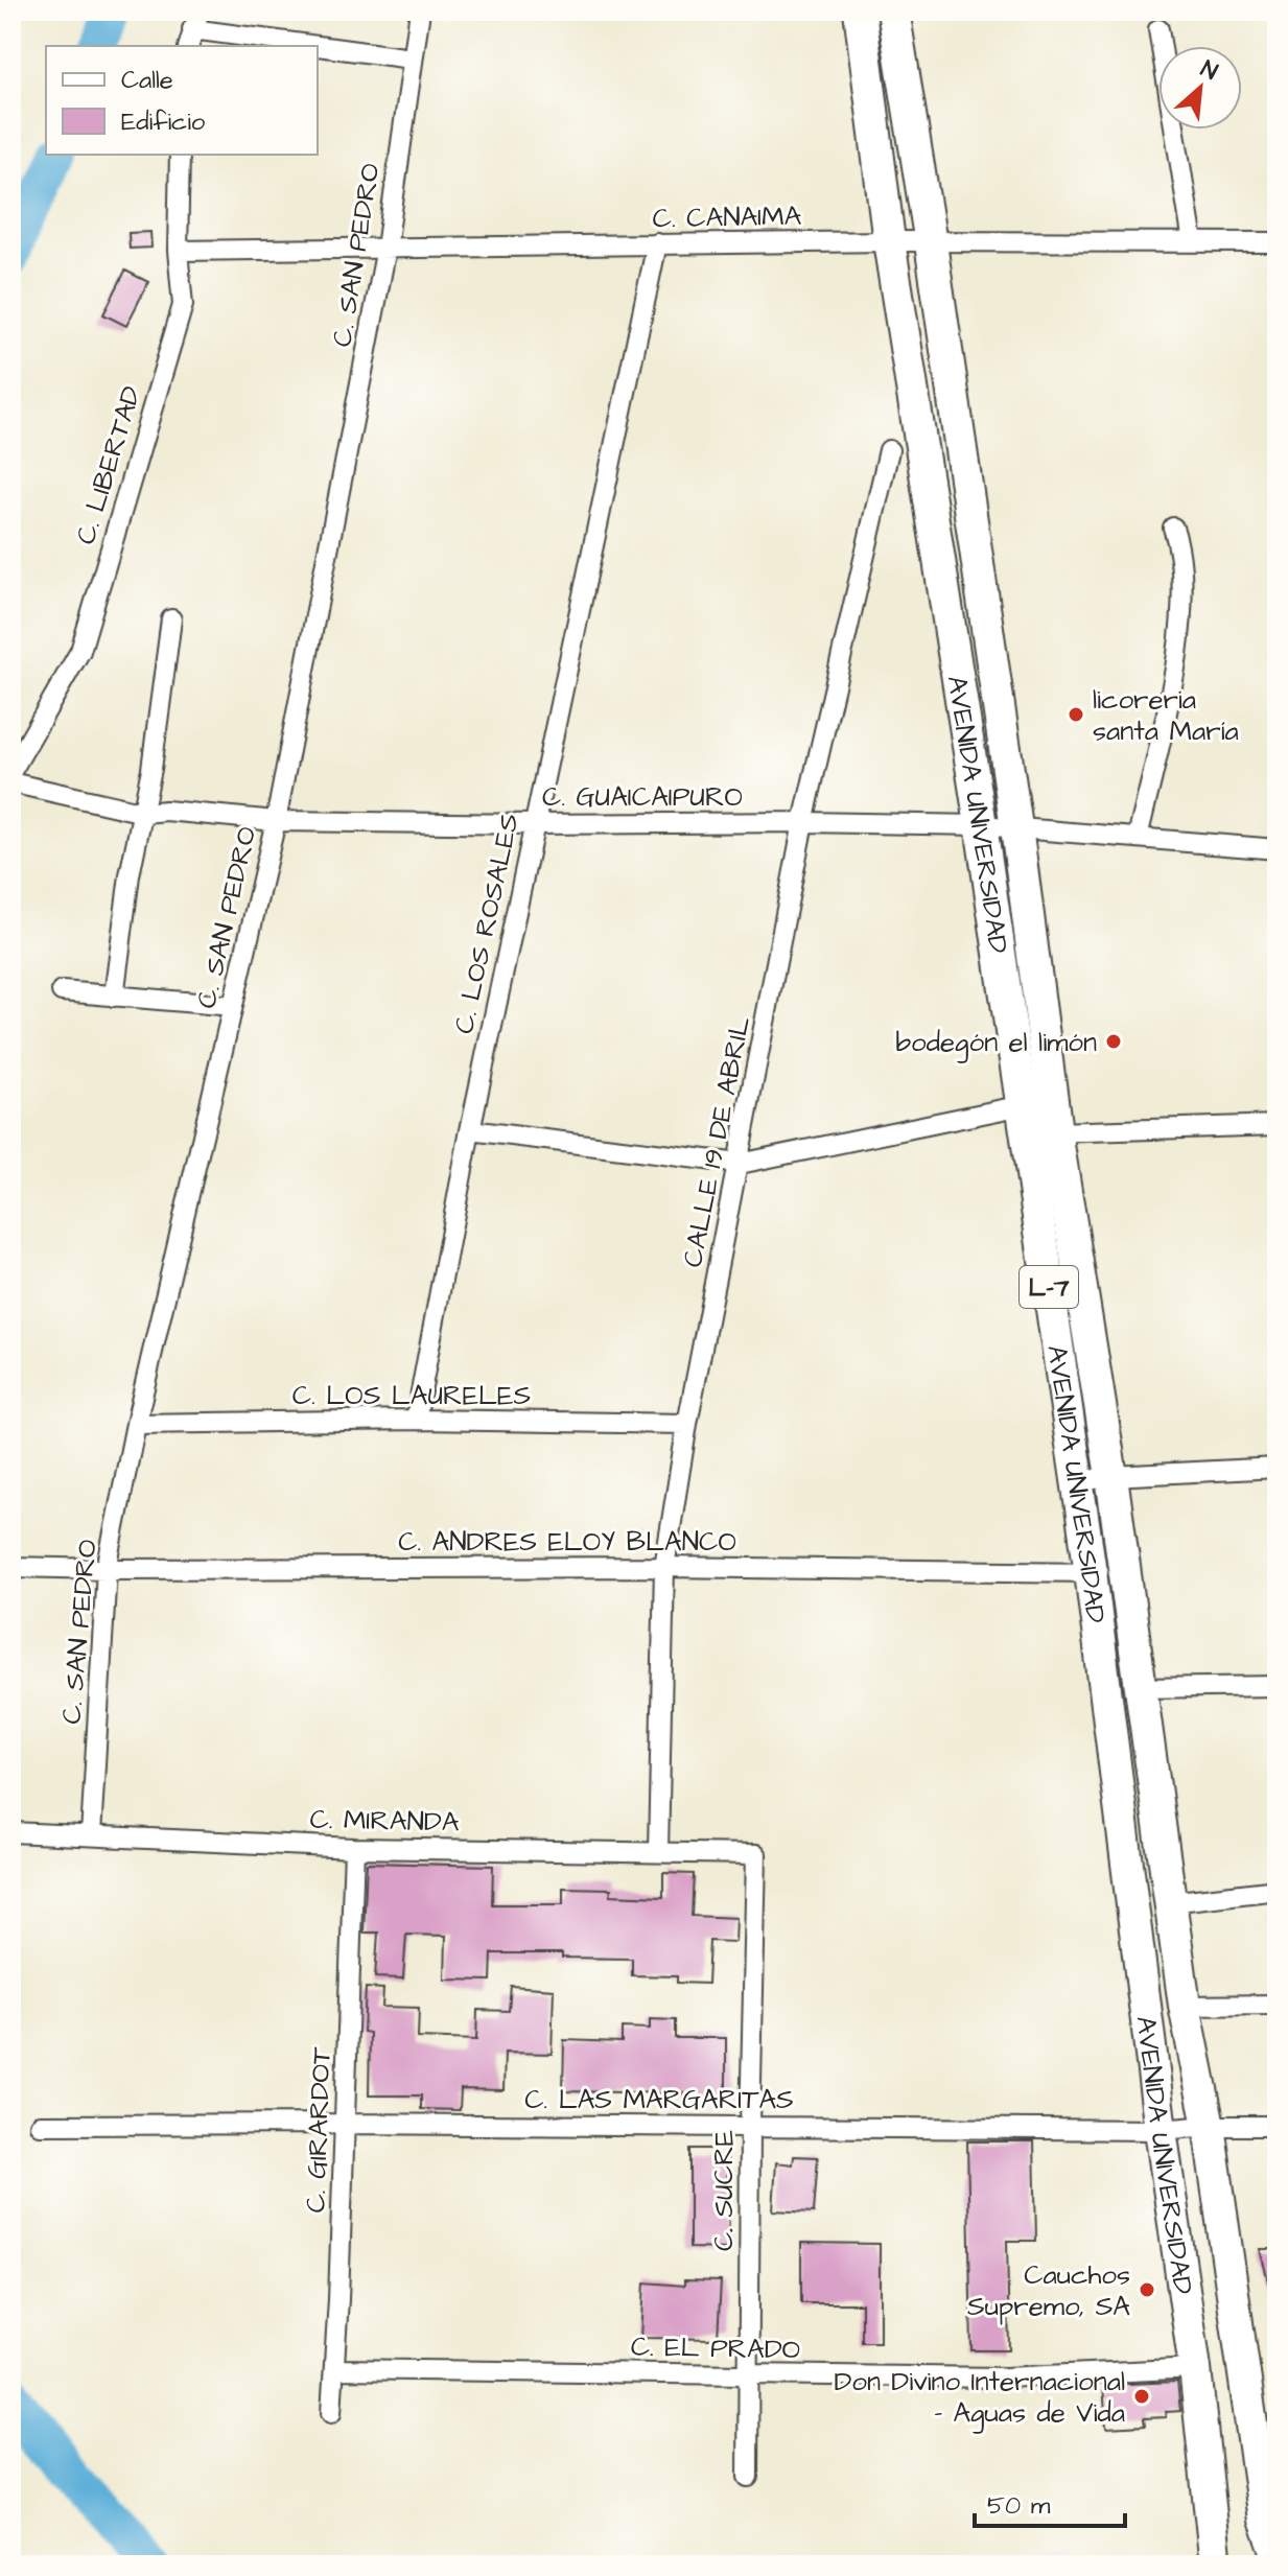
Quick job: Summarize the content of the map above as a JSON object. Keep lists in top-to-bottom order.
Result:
{
  "streets": {
    "main road": ["AVENIDA UNIVERSIDAD", "L-7"],
    "street": [
      "C. CANAIMA",
      "C. SAN PEDRO",
      "C. LIBERTAD",
      "C. GUAICAIPURO",
      "C. LOS ROSALES",
      "CALLE 19 DE ABRIL",
      "C. LOS LAURELES",
      "C. ANDRES ELOY BLANCO",
      "C. MIRANDA",
      "C. LAS MARGARITAS",
      "C. GIRARDOT",
      "C. SUCRE",
      "C. EL PRADO"
    ]
  },
  "crossings": [
    ["C. CANAIMA", "C. SAN PEDRO"],
    ["C. CANAIMA", "C. LIBERTAD"],
    ["C. CANAIMA", "AVENIDA UNIVERSIDAD"],
    ["C. CANAIMA", "C. LOS ROSALES"],
    ["C. SAN PEDRO", "C. GUAICAIPURO"],
    ["C. SAN PEDRO", "C. LOS LAURELES"],
    ["C. SAN PEDRO", "C. ANDRES ELOY BLANCO"],
    ["C. SAN PEDRO", "C. MIRANDA"],
    ["C. GUAICAIPURO", "AVENIDA UNIVERSIDAD"],
    ["C. GUAICAIPURO", "C. LOS ROSALES"],
    ["C. GUAICAIPURO", "CALLE 19 DE ABRIL"],
    ["AVENIDA UNIVERSIDAD", "C. ANDRES ELOY BLANCO"],
    ["AVENIDA UNIVERSIDAD", "C. LAS MARGARITAS"],
    ["AVENIDA UNIVERSIDAD", "C. EL PRADO"],
    ["C. LOS ROSALES", "C. LOS LAURELES"],
    ["CALLE 19 DE ABRIL", "C. LOS LAURELES"],
    ["CALLE 19 DE ABRIL", "C. ANDRES ELOY BLANCO"],
    ["CALLE 19 DE ABRIL", "C. MIRANDA"],
    ["C. MIRANDA", "C. GIRARDOT"],
    ["C. MIRANDA", "C. SUCRE"],
    ["C. LAS MARGARITAS", "C. GIRARDOT"],
    ["C. LAS MARGARITAS", "C. SUCRE"],
    ["C. GIRARDOT", "C. EL PRADO"],
    ["C. SUCRE", "C. EL PRADO"]
  ],
  "places": [
    "licoreria santa María",
    "bodegón el limón",
    "Cauchos Supremo, SA",
    "Don Divino Internacional - Aguas de Vida"
  ],
  "legend": ["Calle", "Edificio"],
  "scale_bar": "50 m",
  "north": "top right"
}
